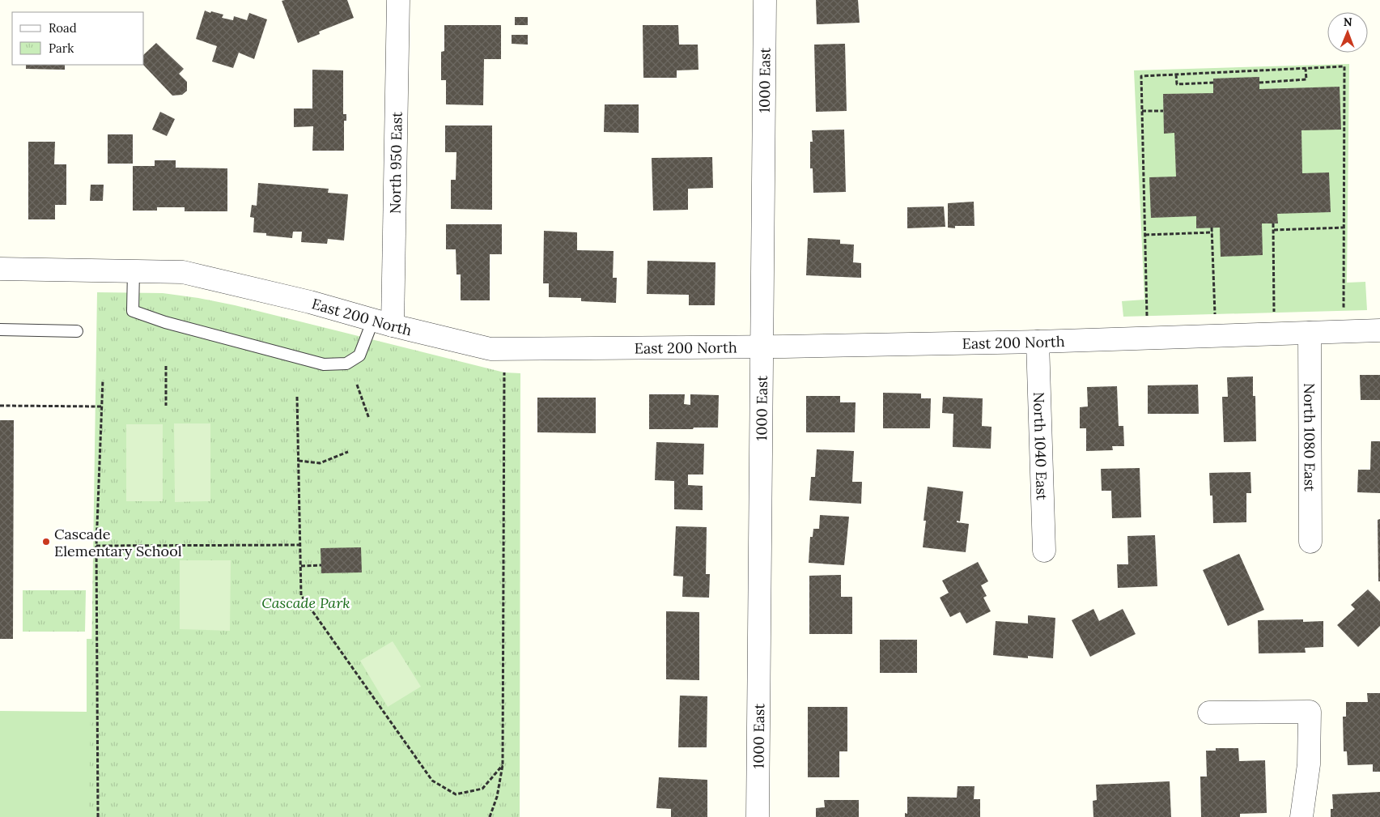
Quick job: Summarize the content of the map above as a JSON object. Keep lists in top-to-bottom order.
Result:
{
  "streets": {
    "street": [
      "1000 East",
      "North 950 East",
      "East 200 North",
      "North 1080 East",
      "North 1040 East"
    ]
  },
  "crossings": [
    ["1000 East", "East 200 North"],
    ["North 950 East", "East 200 North"],
    ["East 200 North", "North 1080 East"],
    ["East 200 North", "North 1040 East"]
  ],
  "parks": ["Cascade Park"],
  "places": ["Cascade Elementary School"],
  "legend": ["Road", "Park"],
  "north": "top"
}
